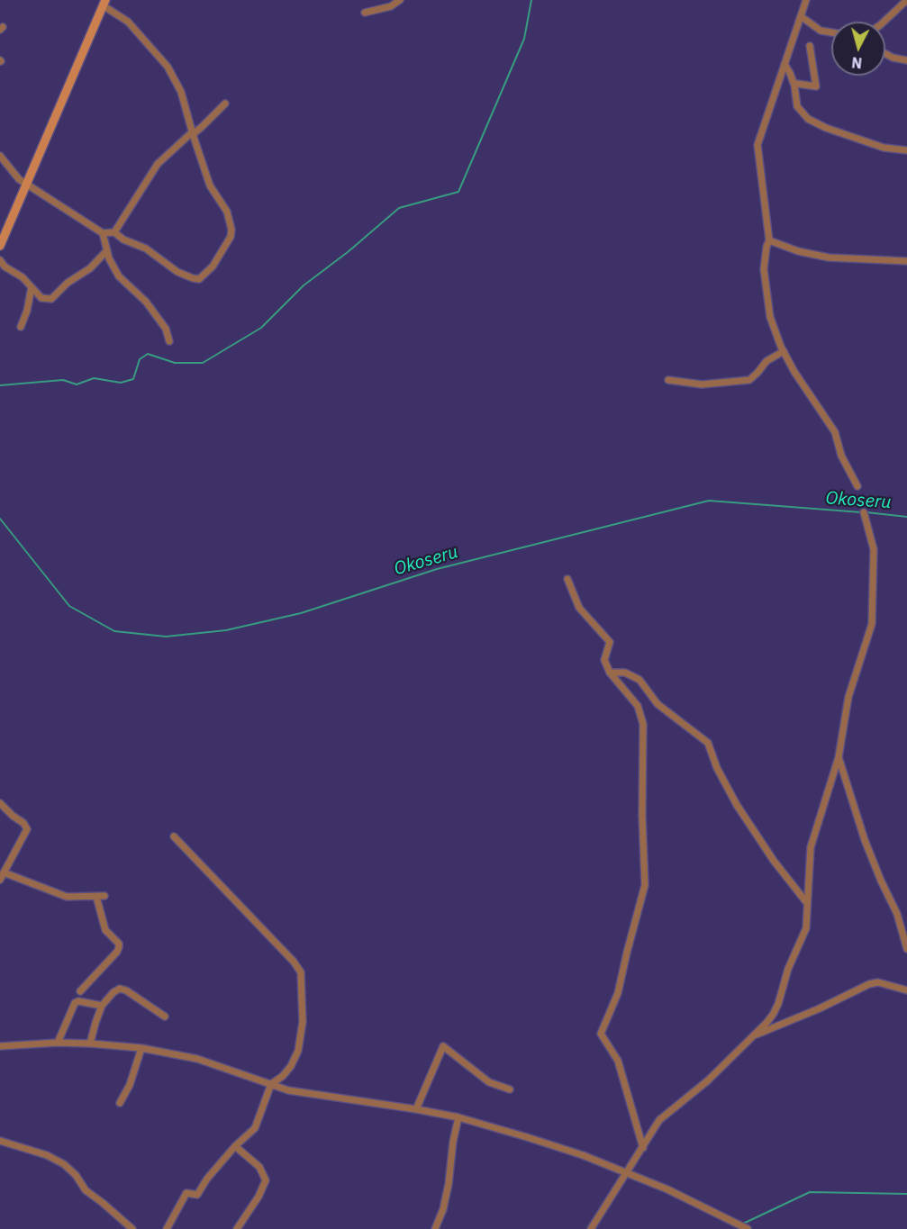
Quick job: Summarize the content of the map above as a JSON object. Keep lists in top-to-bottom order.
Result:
{
  "water": ["Okoseru"],
  "north": "bottom"
}
